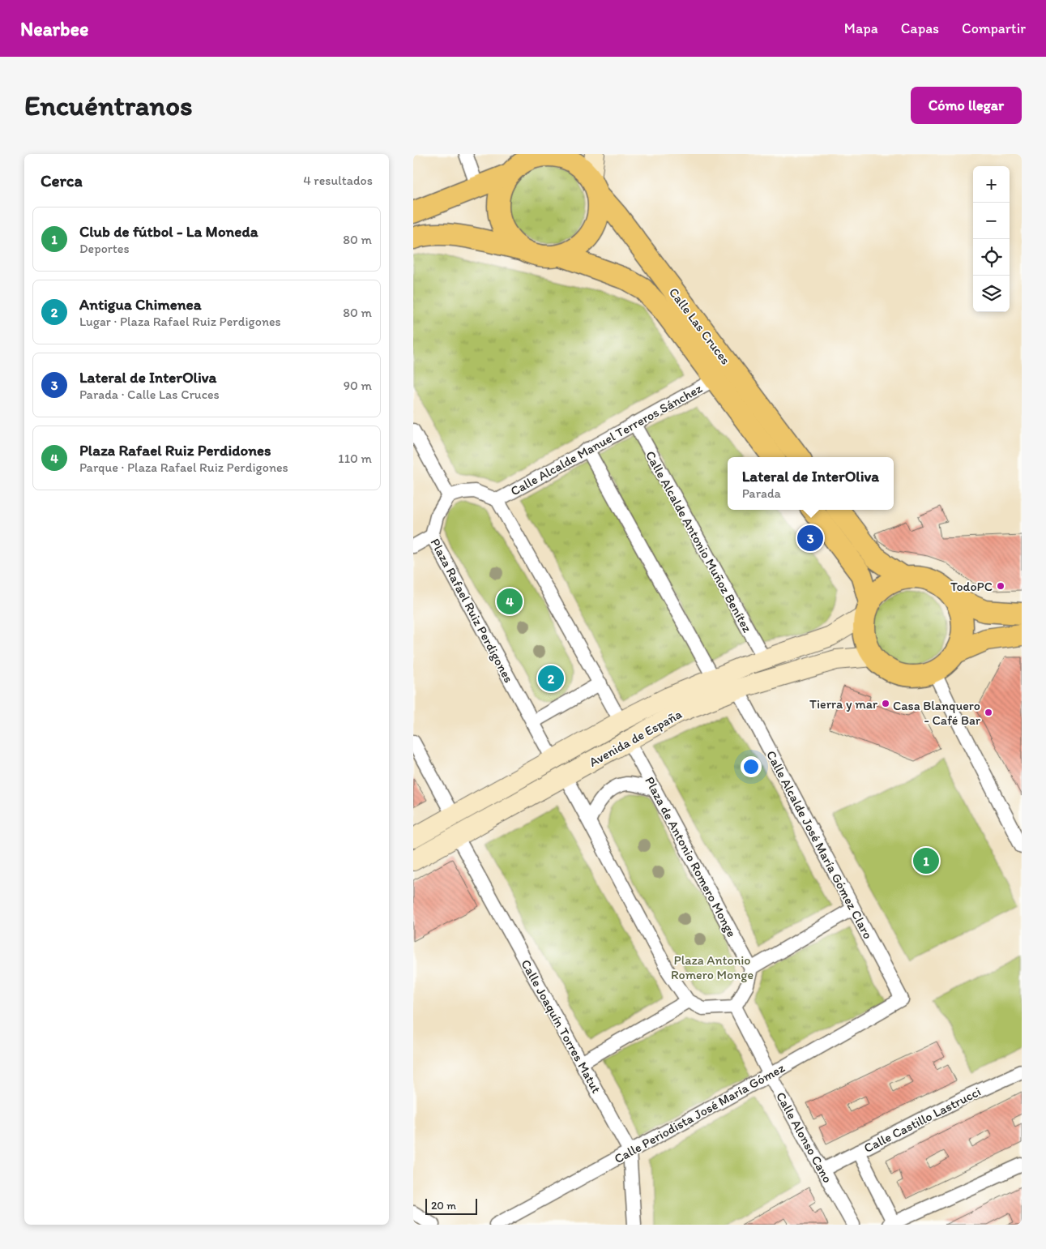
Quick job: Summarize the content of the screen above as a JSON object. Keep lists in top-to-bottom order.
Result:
{
  "streets": {
    "main road": ["Calle Las Cruces", "Avenida de España"],
    "street": [
      "Calle Alcalde Manuel Terreros Sánchez",
      "Calle Alcalde Antonio Muñoz Benítez",
      "Plaza Rafael Ruiz Perdigones",
      "Calle Alcalde José María Gómez Claro",
      "Plaza de Antonio Romero Monge",
      "Calle Joaquín Torres Matut",
      "Calle Periodista José María Gómez",
      "Calle Castillo Lastrucci",
      "Calle Alonso Cano"
    ]
  },
  "crossings": [
    ["Calle Las Cruces", "Calle Alcalde Manuel Terreros Sánchez"],
    ["Calle Alcalde Manuel Terreros Sánchez", "Calle Alcalde Antonio Muñoz Benítez"],
    ["Calle Alcalde Antonio Muñoz Benítez", "Avenida de España"],
    ["Plaza Rafael Ruiz Perdigones", "Avenida de España"],
    ["Avenida de España", "Calle Alcalde José María Gómez Claro"],
    ["Avenida de España", "Plaza de Antonio Romero Monge"],
    ["Avenida de España", "Calle Joaquín Torres Matut"],
    ["Calle Alcalde José María Gómez Claro", "Calle Periodista José María Gómez"],
    ["Calle Joaquín Torres Matut", "Calle Periodista José María Gómez"],
    ["Calle Periodista José María Gómez", "Calle Alonso Cano"],
    ["Calle Castillo Lastrucci", "Calle Alonso Cano"]
  ],
  "parks": ["Plaza Antonio Romero Monge"],
  "places": ["TodoPC", "Tierra y mar", "Casa Blanquero - Café Bar"],
  "scale_bar": "20 m",
  "page": {
    "header": "Nearbee",
    "nav": ["Mapa", "Capas", "Compartir"],
    "buttons": "Cómo llegar",
    "title": "Encuéntranos",
    "heading": ["Cerca", "4 resultados"],
    "map_buttons": ["+", "−"],
    "list": [
      {
        "mark": "1",
        "name": "Club de fútbol - La Moneda",
        "note": "Deportes",
        "value": "80 m"
      },
      {
        "mark": "2",
        "name": "Antigua Chimenea",
        "note": "Lugar · Plaza Rafael Ruiz Perdigones",
        "value": "80 m"
      },
      {
        "mark": "3",
        "name": "Lateral de InterOliva",
        "note": "Parada · Calle Las Cruces",
        "value": "90 m"
      },
      {
        "mark": "4",
        "name": "Plaza Rafael Ruiz Perdidones",
        "note": "Parque · Plaza Rafael Ruiz Perdigones",
        "value": "110 m"
      }
    ],
    "popup": ["Lateral de InterOliva", "Parada"],
    "pins": [
      "3",
      "4",
      "2",
      "1"
    ],
    "scale": "20 m"
  }
}
